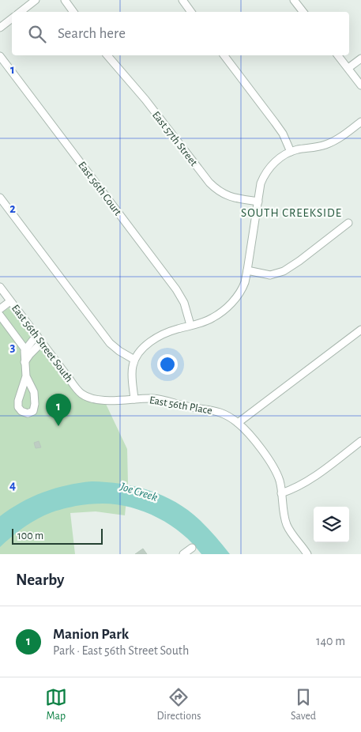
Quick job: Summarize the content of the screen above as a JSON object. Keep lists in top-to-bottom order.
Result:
{
  "streets": {
    "street": [
      "East 57th Street",
      "East 56th Court",
      "East 56th Street South",
      "East 56th Place"
    ]
  },
  "crossings": [
    ["East 56th Street South", "East 56th Place"]
  ],
  "districts": ["SOUTH CREEKSIDE"],
  "water": ["Joe Creek"],
  "scale_bar": "100 m",
  "page": {
    "search": "Search here",
    "pins": "1",
    "scale": "100 m",
    "heading": "Nearby",
    "list": [
      {
        "mark": "1",
        "name": "Manion Park",
        "note": "Park · East 56th Street South",
        "value": "140 m"
      }
    ],
    "nav": ["Map", "Directions", "Saved"]
  },
  "grid": {
    "rows": [
      "1",
      "2",
      "3",
      "4"
    ]
  }
}
